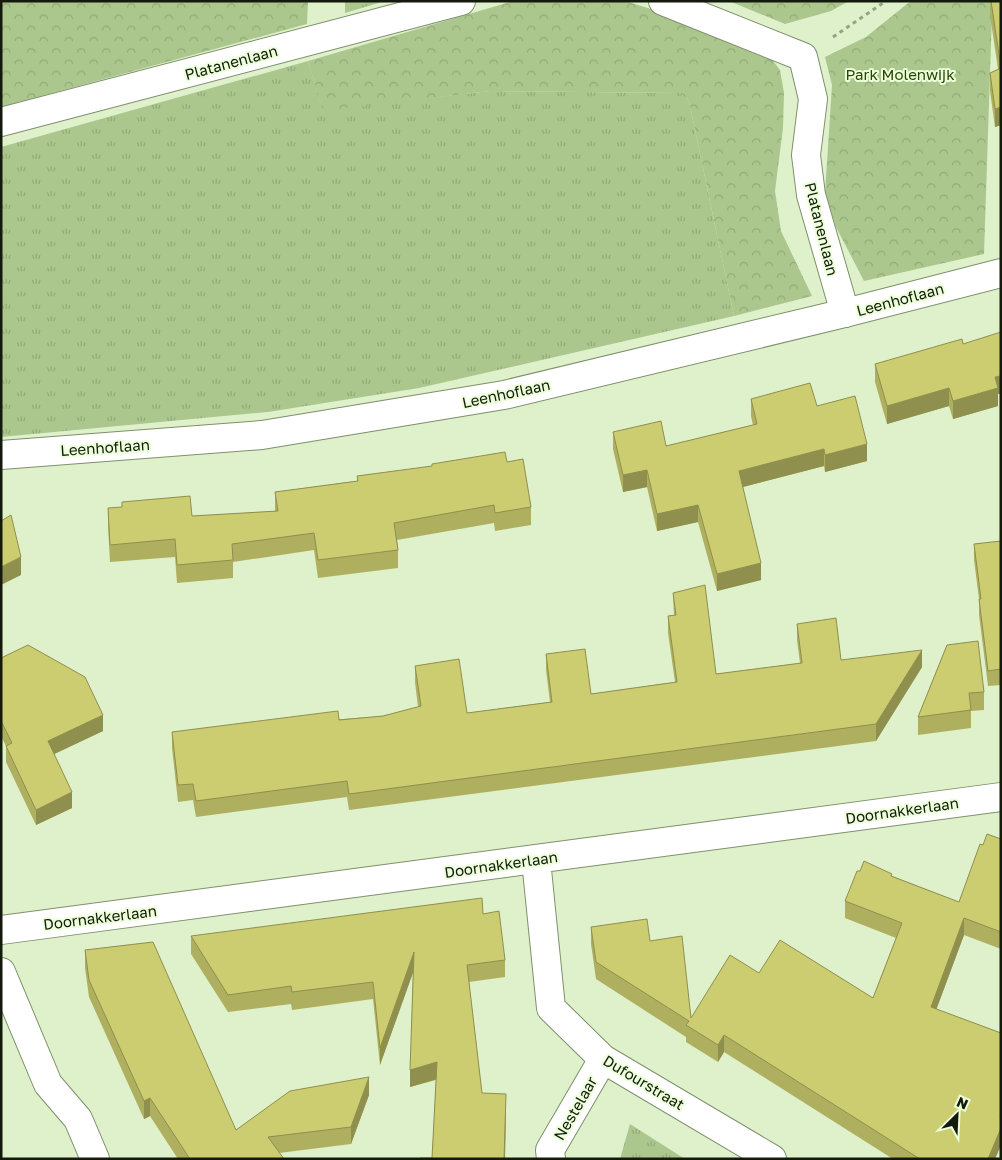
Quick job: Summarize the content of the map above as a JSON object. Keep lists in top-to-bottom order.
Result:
{
  "streets": {
    "street": [
      "Platanenlaan",
      "Leenhoflaan",
      "Doornakkerlaan",
      "Dufourstraat",
      "Nestelaar"
    ]
  },
  "crossings": [
    ["Platanenlaan", "Leenhoflaan"],
    ["Doornakkerlaan", "Dufourstraat"],
    ["Dufourstraat", "Nestelaar"]
  ],
  "parks": ["Park Molenwijk"],
  "north": "top right"
}
